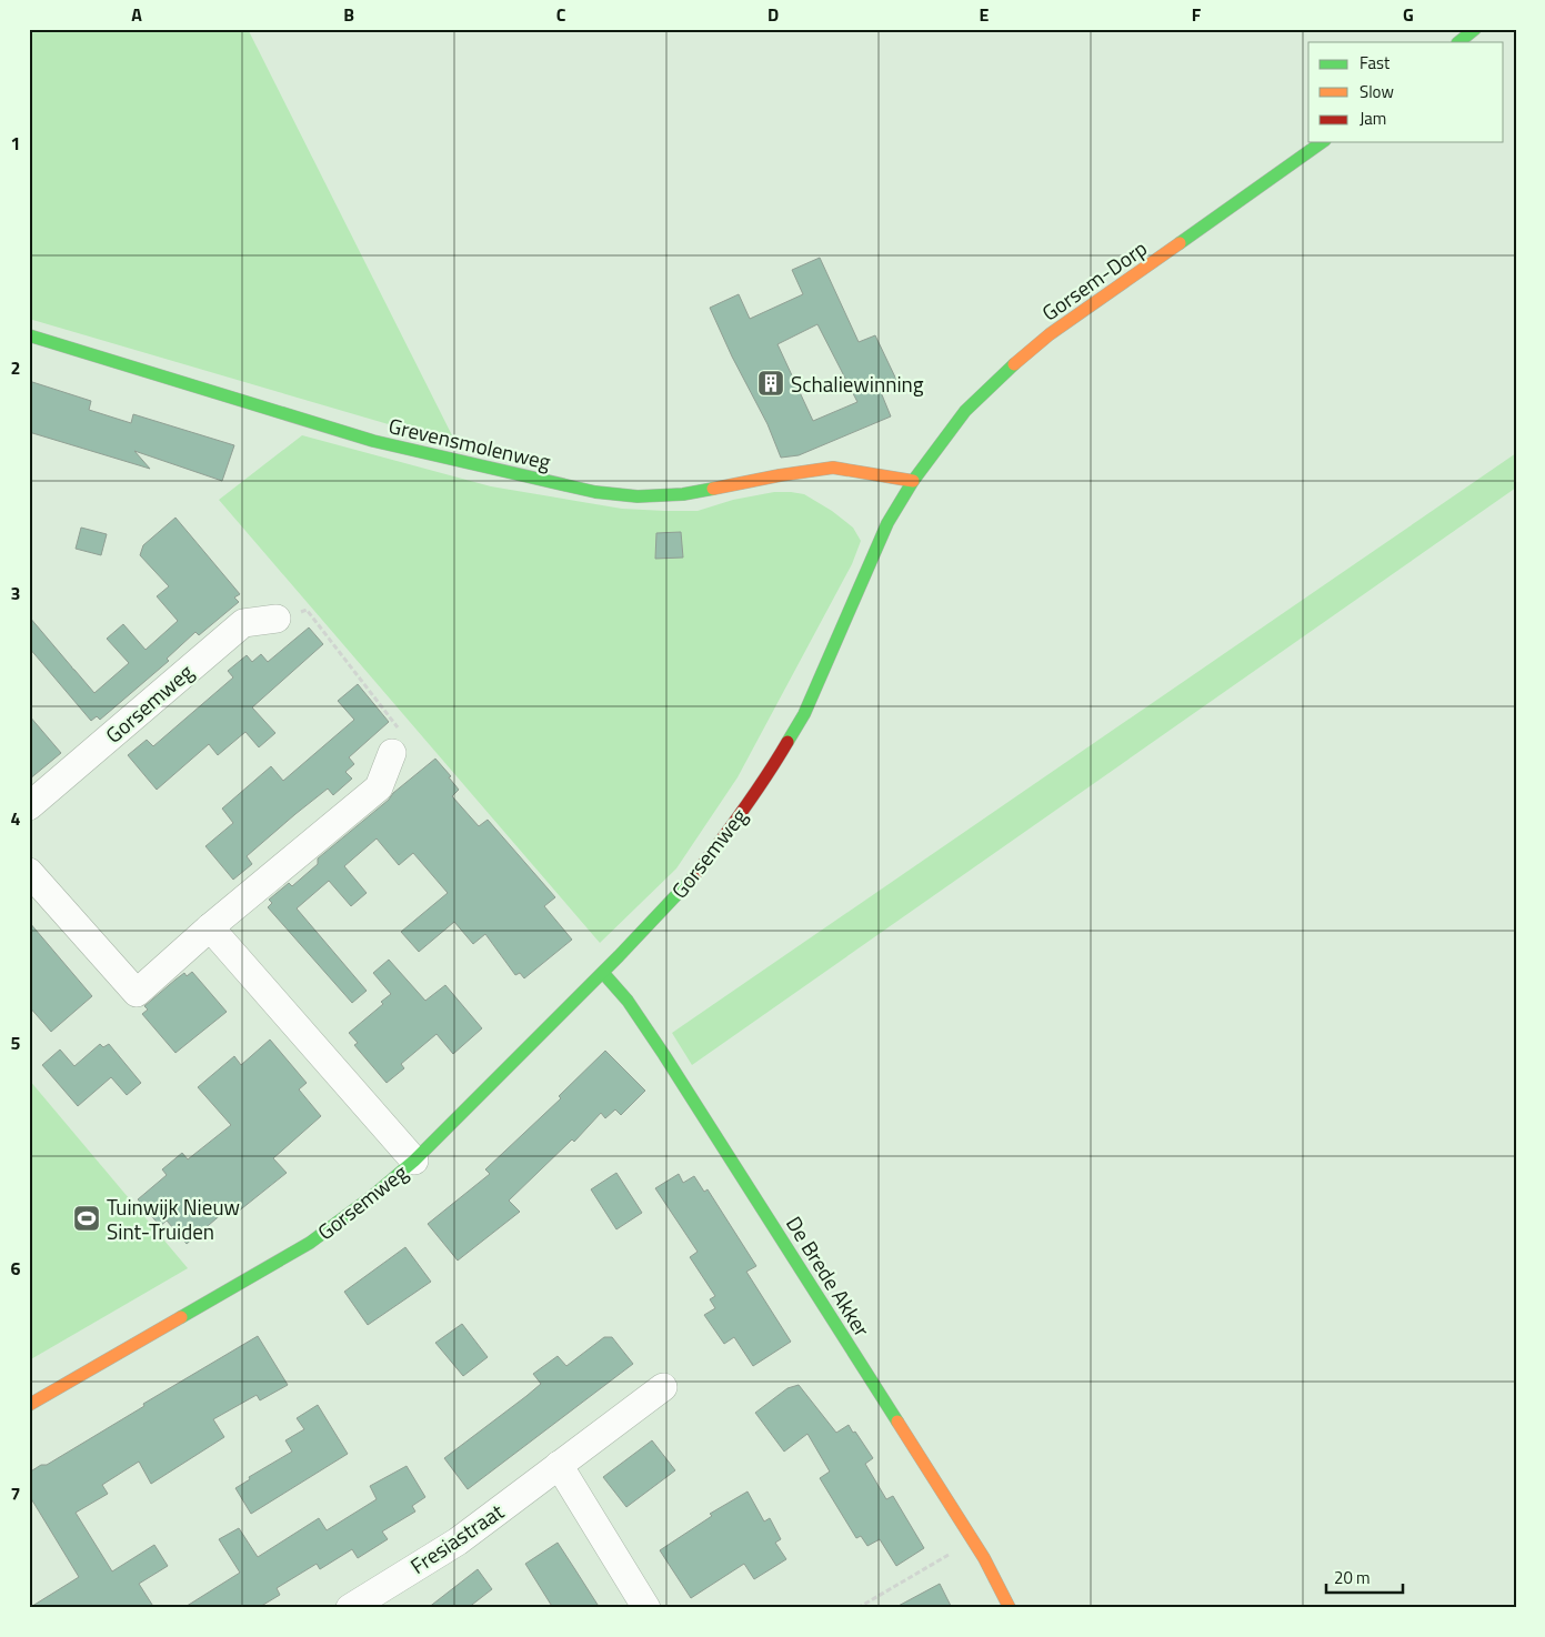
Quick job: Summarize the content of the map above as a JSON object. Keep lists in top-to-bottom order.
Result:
{
  "streets": {
    "street": [
      "Gorsem-Dorp",
      "Grevensmolenweg",
      "Gorsemweg",
      "De Brede Akker",
      "Fresiastraat"
    ]
  },
  "crossings": [
    ["Gorsem-Dorp", "Grevensmolenweg"],
    ["Gorsem-Dorp", "Gorsemweg"],
    ["Grevensmolenweg", "Gorsemweg"],
    ["Gorsemweg", "De Brede Akker"]
  ],
  "places": {
    "building": ["Schaliewinning"],
    "sports": ["Tuinwijk Nieuw Sint-Truiden"]
  },
  "legend": ["Fast", "Slow", "Jam"],
  "scale_bar": "20 m",
  "grid": {
    "columns": [
      "A",
      "B",
      "C",
      "D",
      "E",
      "F",
      "G"
    ],
    "rows": [
      "1",
      "2",
      "3",
      "4",
      "5",
      "6",
      "7"
    ]
  }
}
